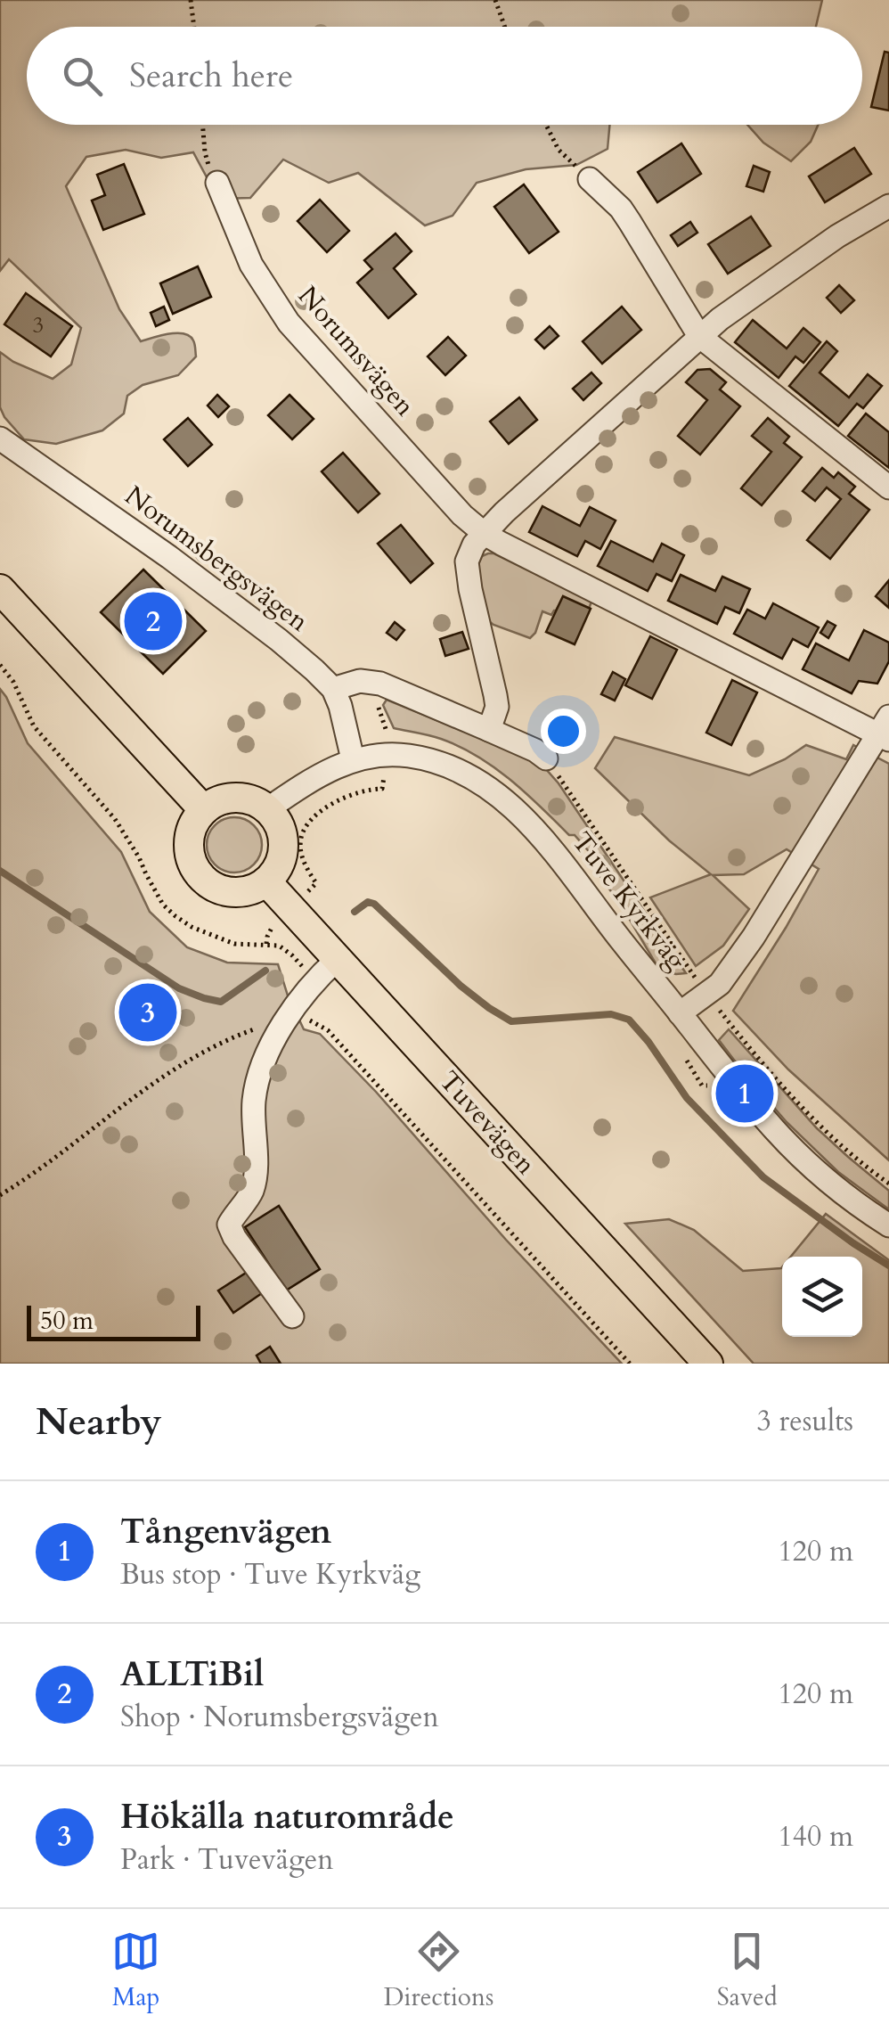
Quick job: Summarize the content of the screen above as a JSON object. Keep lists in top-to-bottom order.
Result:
{
  "streets": {
    "main road": ["Tuvevägen"],
    "street": ["Norumsvägen", "Norumsbergsvägen", "Tuve Kyrkväg"]
  },
  "crossings": [
    ["Tuve Kyrkväg", "Tuvevägen"]
  ],
  "house_numbers": ["3"],
  "scale_bar": "50 m",
  "page": {
    "search": "Search here",
    "pins": ["2", "3", "1"],
    "scale": "50 m",
    "heading": ["Nearby", "3 results"],
    "list": [
      {
        "mark": "1",
        "name": "Tångenvägen",
        "note": "Bus stop · Tuve Kyrkväg",
        "value": "120 m"
      },
      {
        "mark": "2",
        "name": "ALLTiBil",
        "note": "Shop · Norumsbergsvägen",
        "value": "120 m"
      },
      {
        "mark": "3",
        "name": "Hökälla naturområde",
        "note": "Park · Tuvevägen",
        "value": "140 m"
      }
    ],
    "nav": ["Map", "Directions", "Saved"]
  }
}
